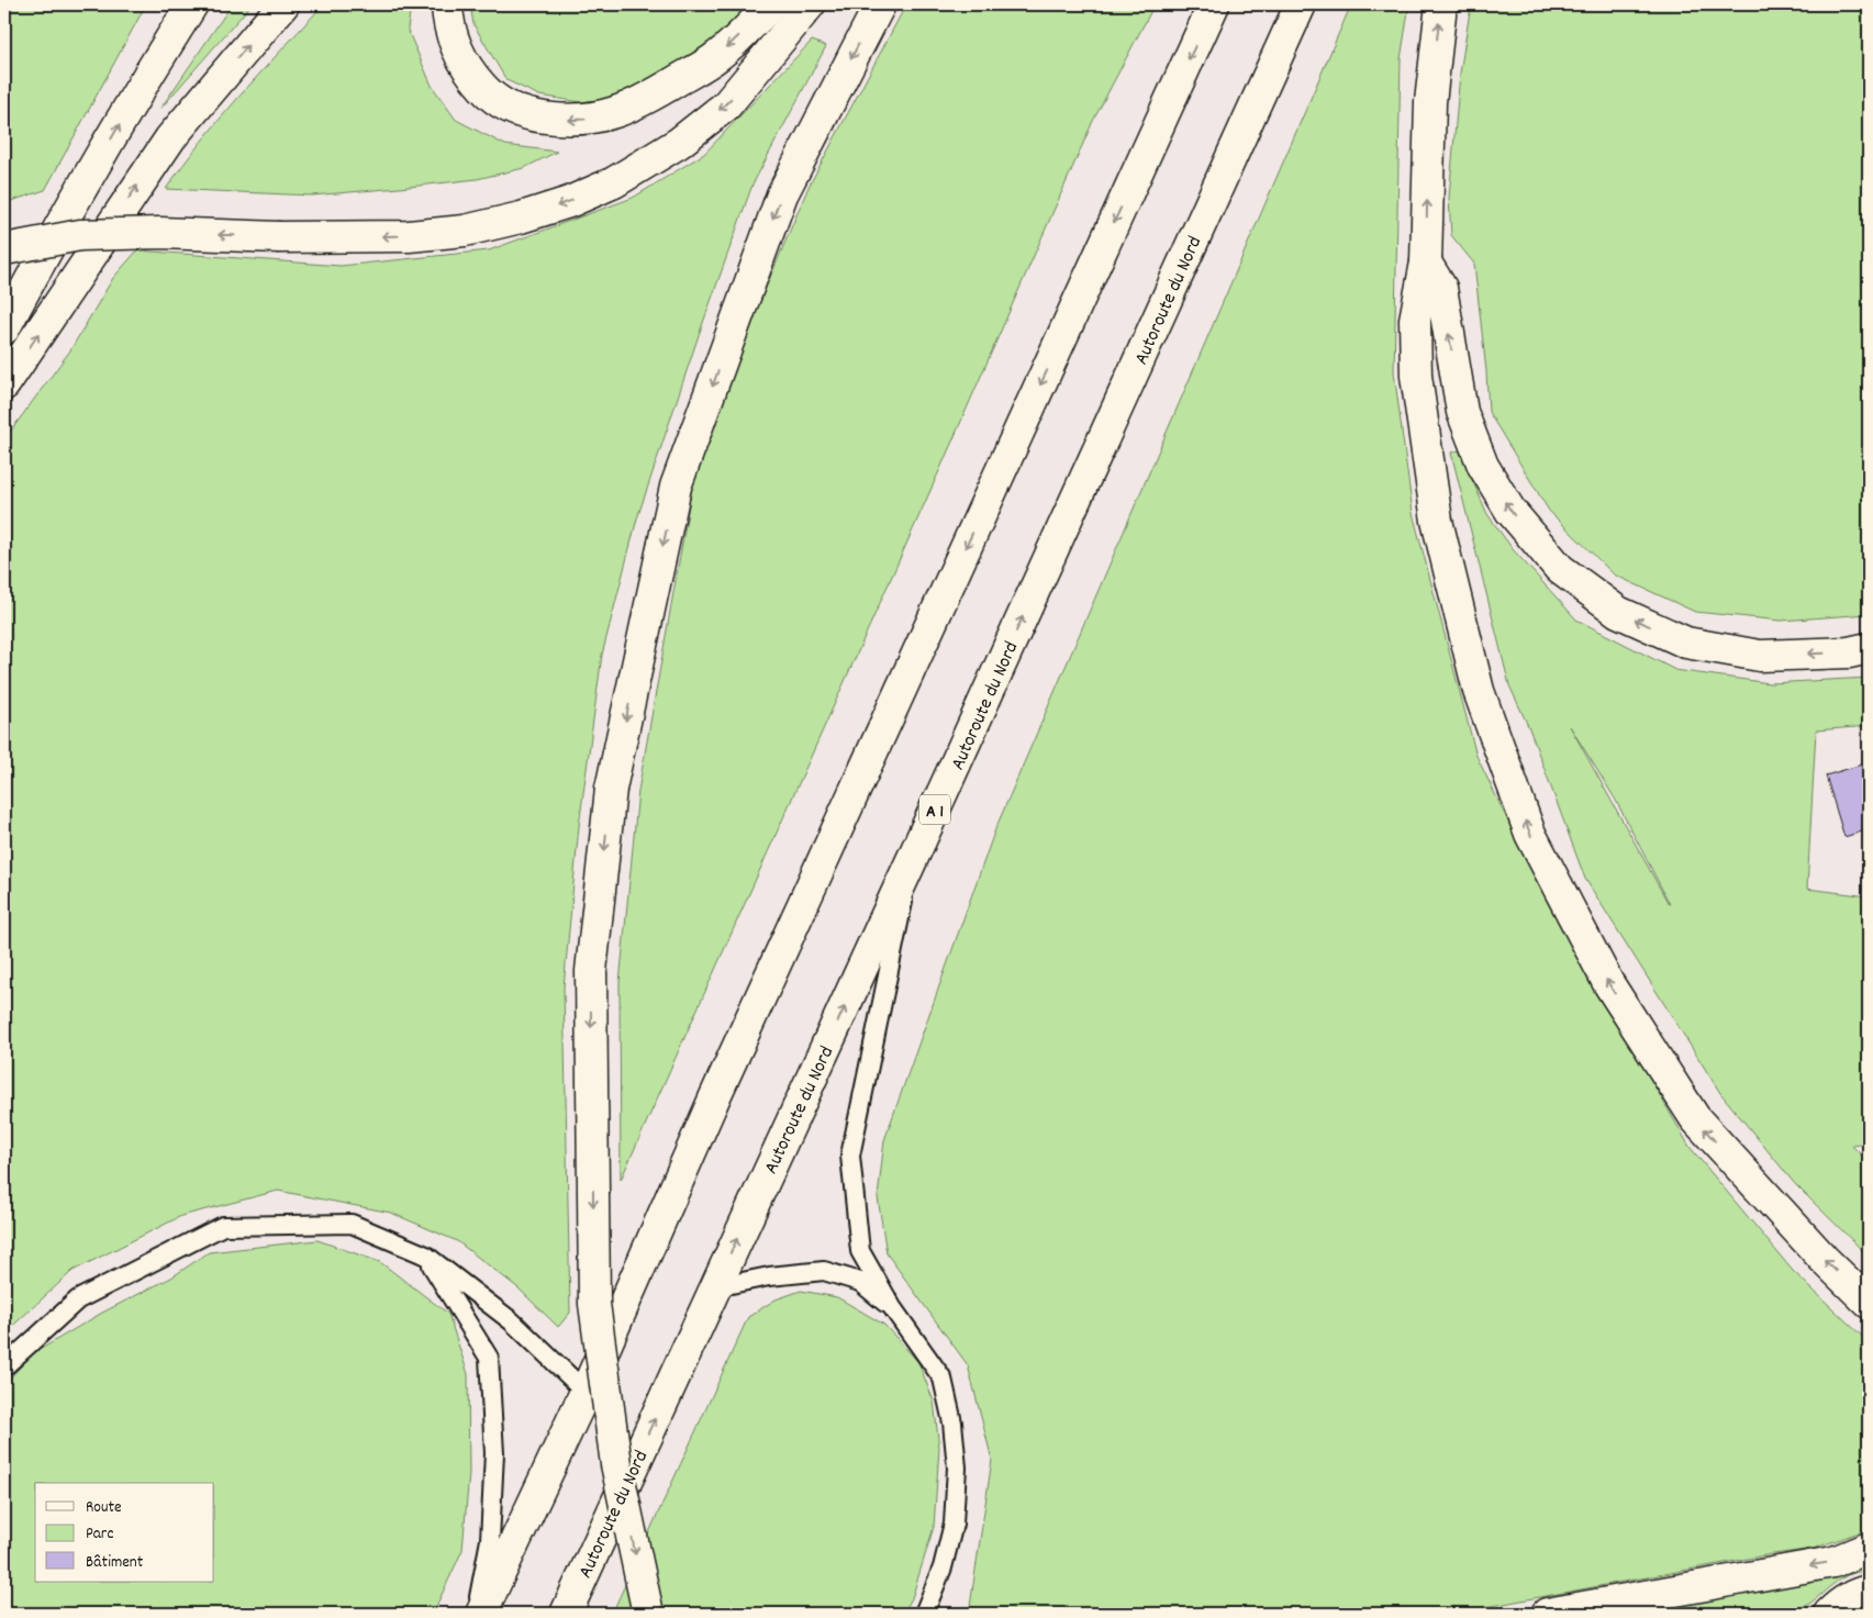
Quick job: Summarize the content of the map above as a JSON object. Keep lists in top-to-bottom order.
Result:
{
  "streets": {
    "main road": ["Autoroute du Nord", "A 1"]
  },
  "legend": ["Route", "Parc", "Bâtiment"]
}
